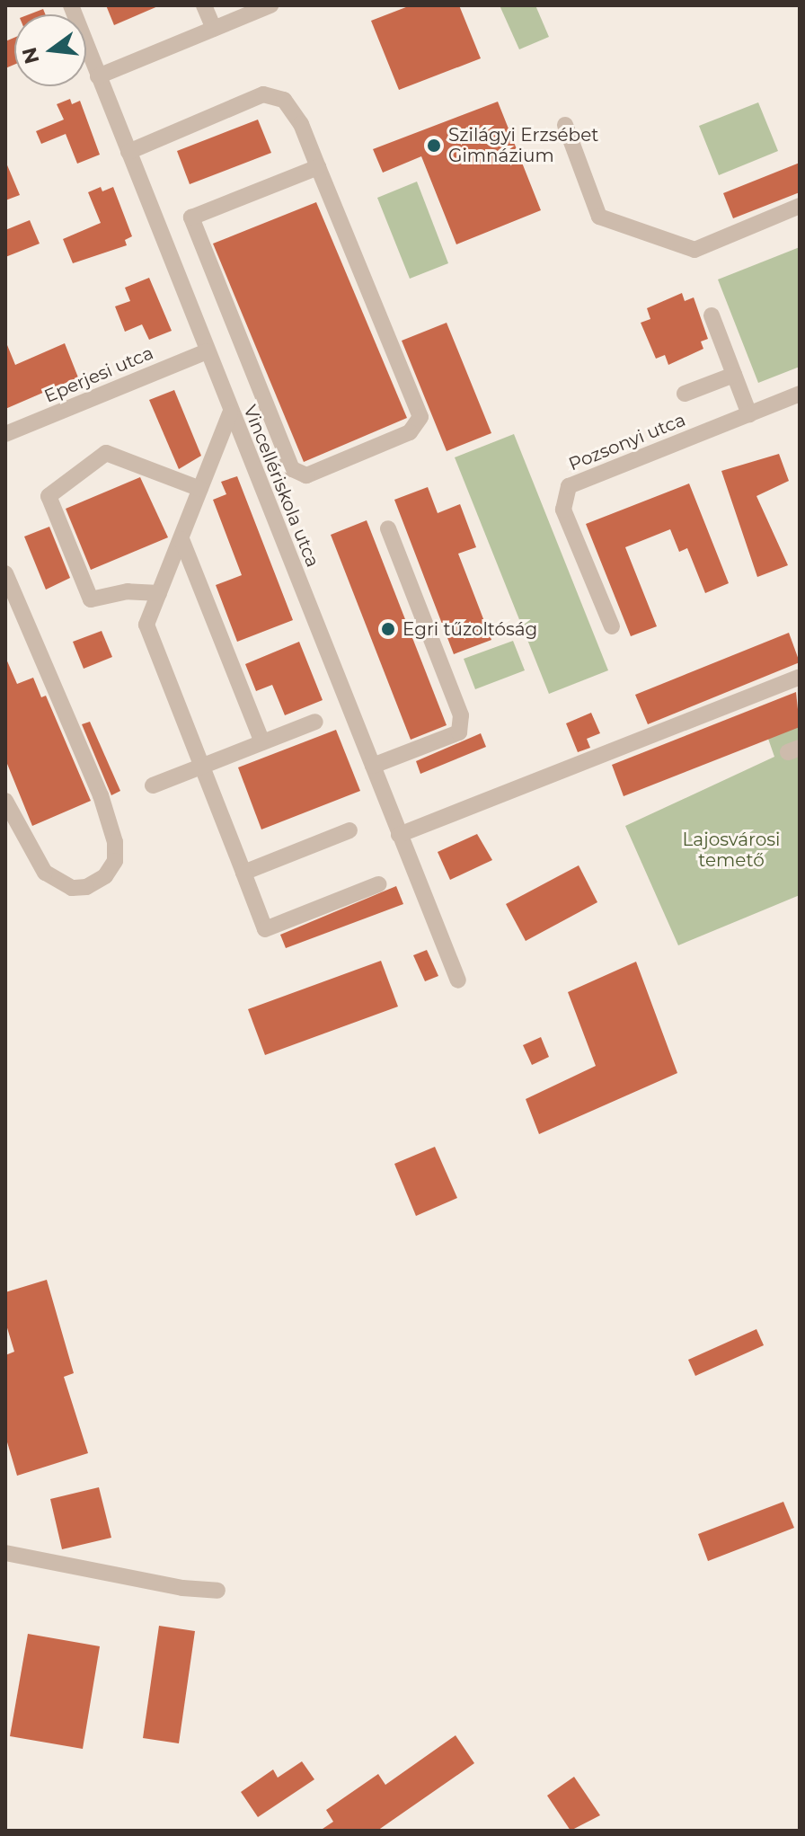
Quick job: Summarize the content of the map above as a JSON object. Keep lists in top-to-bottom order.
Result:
{
  "streets": {
    "street": ["Eperjesi utca", "Pozsonyi utca", "Vincellériskola utca"]
  },
  "crossings": [
    ["Eperjesi utca", "Vincellériskola utca"]
  ],
  "parks": ["Lajosvárosi temető"],
  "places": ["Szilágyi Erzsébet Gimnázium", "Egri tűzoltóság"],
  "north": "left"
}
